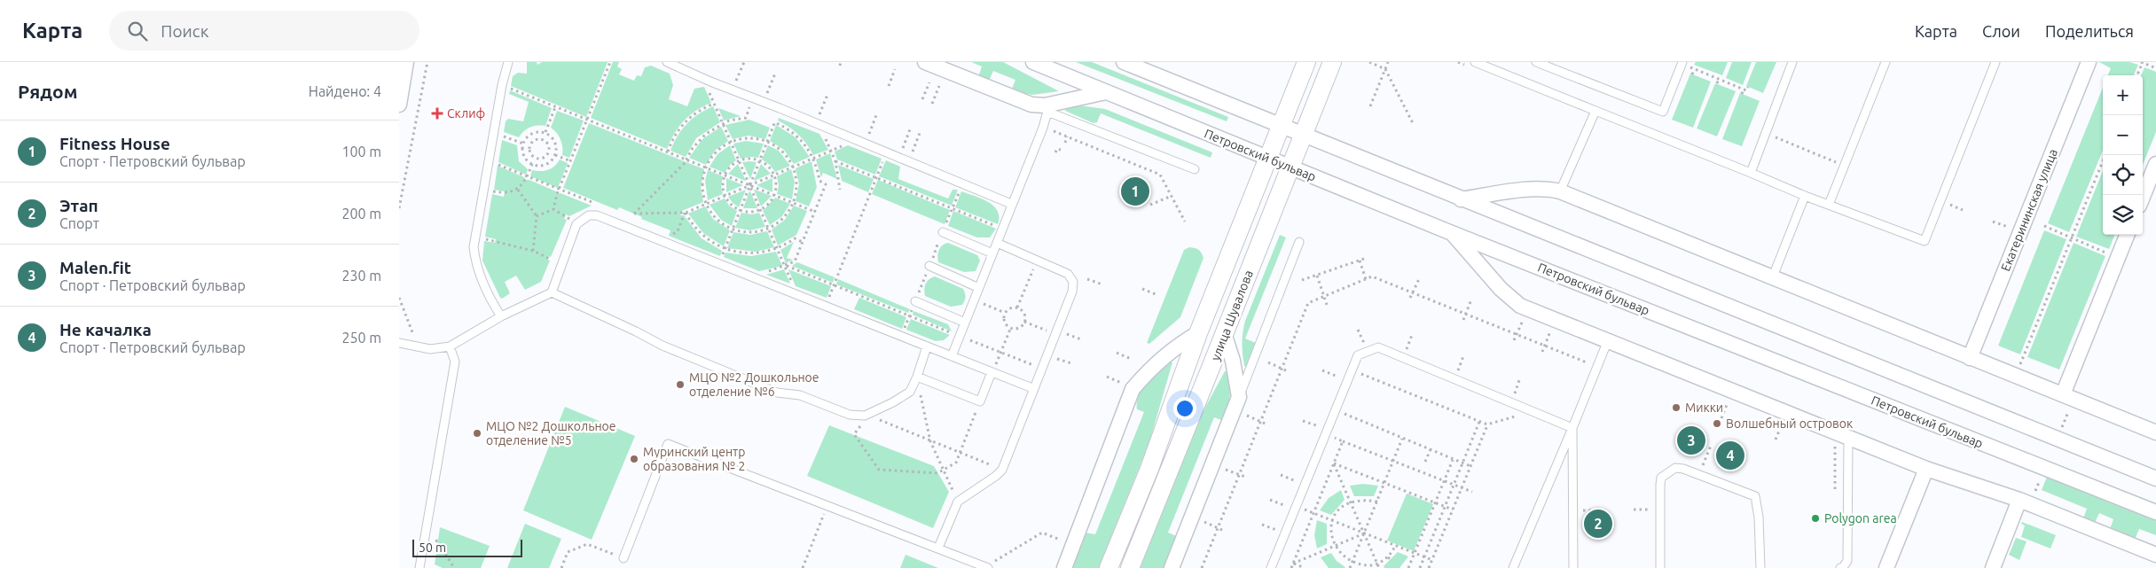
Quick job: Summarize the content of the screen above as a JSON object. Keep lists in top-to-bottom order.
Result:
{
  "streets": {
    "street": ["Петровский бульвар", "Екатерининская улица", "улица Шувалова"]
  },
  "crossings": [
    ["Петровский бульвар", "улица Шувалова"]
  ],
  "places": {
    "health": ["Склиф"],
    "other": [
      "МЦО №2 Дошкольное отделение №6",
      "Микки",
      "Волшебный островок",
      "МЦО №2 Дошкольное отделение №5",
      "Муринский центр образования № 2",
      "Polygon area"
    ]
  },
  "scale_bar": "50 m",
  "page": {
    "header": "Карта",
    "search": "Поиск",
    "nav": ["Карта", "Слои", "Поделиться"],
    "heading": ["Рядом", "Найдено: 4"],
    "map_buttons": ["+", "−"],
    "list": [
      {
        "mark": "1",
        "name": "Fitness House",
        "note": "Спорт · Петровский бульвар",
        "value": "100 m"
      },
      {
        "mark": "2",
        "name": "Этап",
        "note": "Спорт",
        "value": "200 m"
      },
      {
        "mark": "3",
        "name": "Malen.fit",
        "note": "Спорт · Петровский бульвар",
        "value": "230 m"
      },
      {
        "mark": "4",
        "name": "Не качалка",
        "note": "Спорт · Петровский бульвар",
        "value": "250 m"
      }
    ],
    "pins": [
      "1",
      "3",
      "4",
      "2"
    ],
    "scale": "50 m"
  }
}
